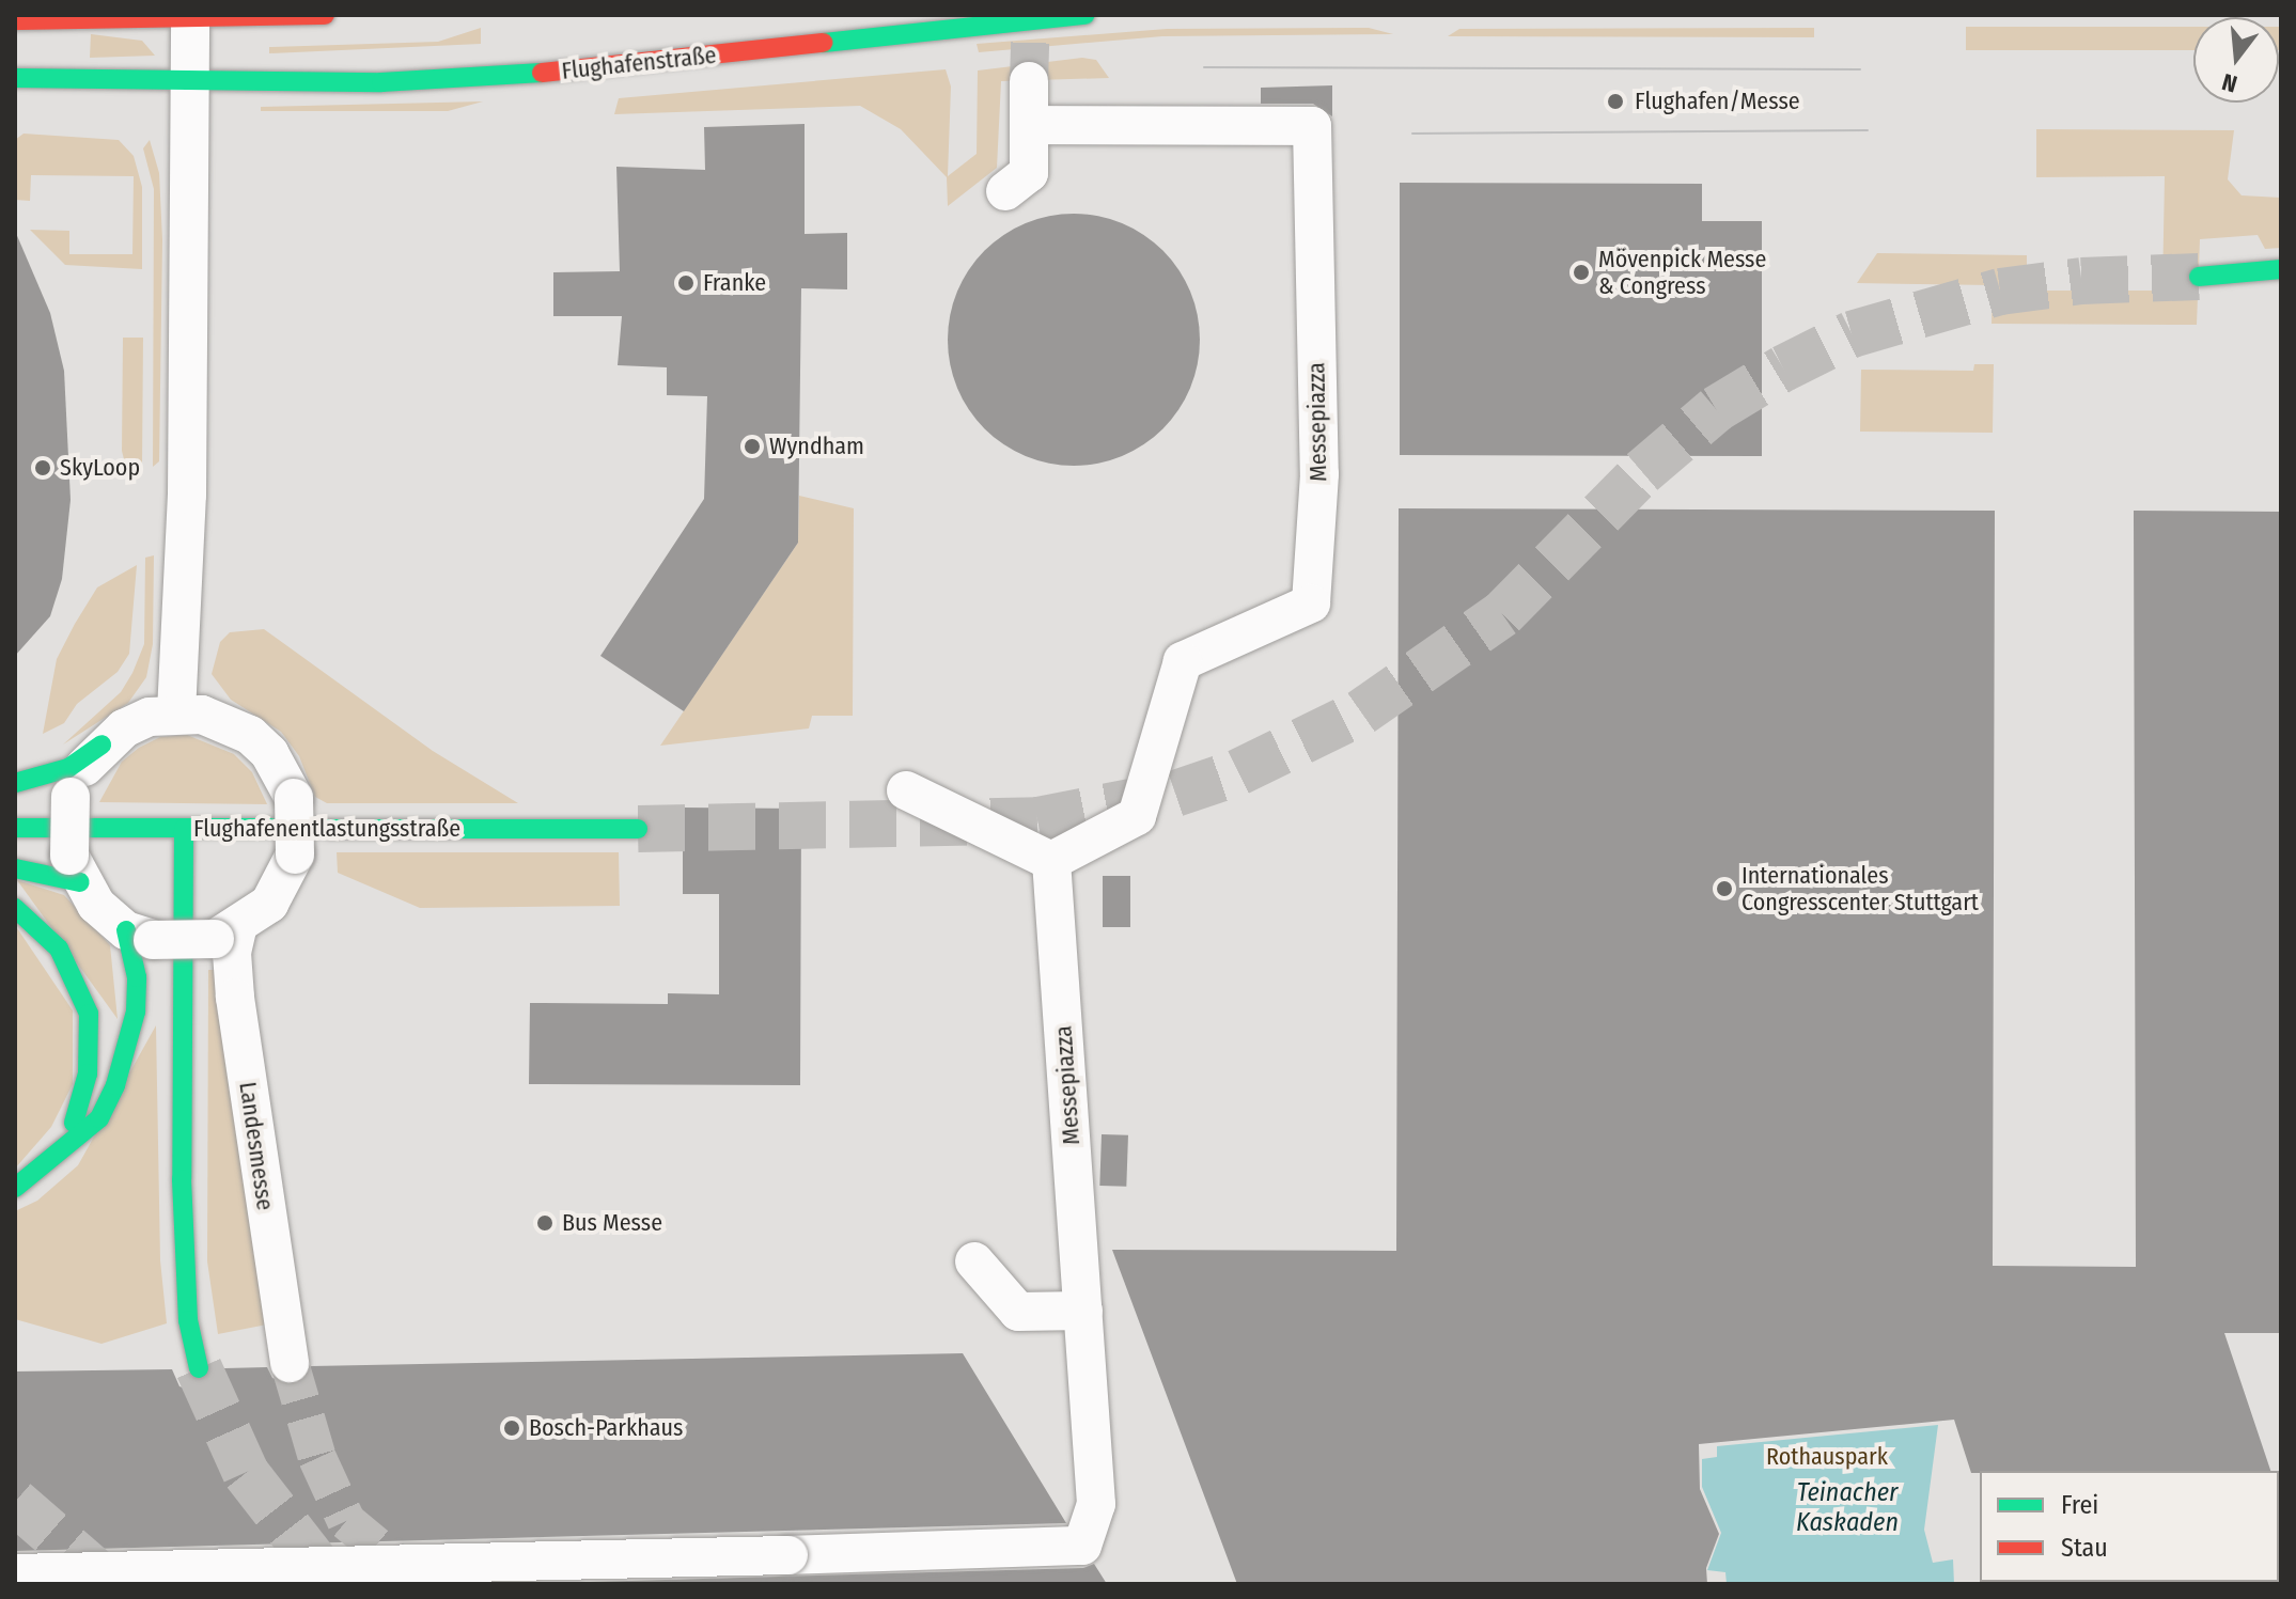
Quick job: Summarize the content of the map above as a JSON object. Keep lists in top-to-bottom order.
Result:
{
  "streets": {
    "main road": ["Flughafenstraße", "Flughafenentlastungsstraße"],
    "street": ["Messepiazza", "Landesmesse"]
  },
  "water": ["Teinacher Kaskaden"],
  "parks": ["Rothauspark"],
  "places": [
    "Flughafen/Messe",
    "Mövenpick Messe & Congress",
    "Franke",
    "Wyndham",
    "SkyLoop",
    "Internationales Congresscenter Stuttgart",
    "Bus Messe",
    "Bosch-Parkhaus"
  ],
  "legend": ["Frei", "Stau"],
  "north": "bottom"
}
